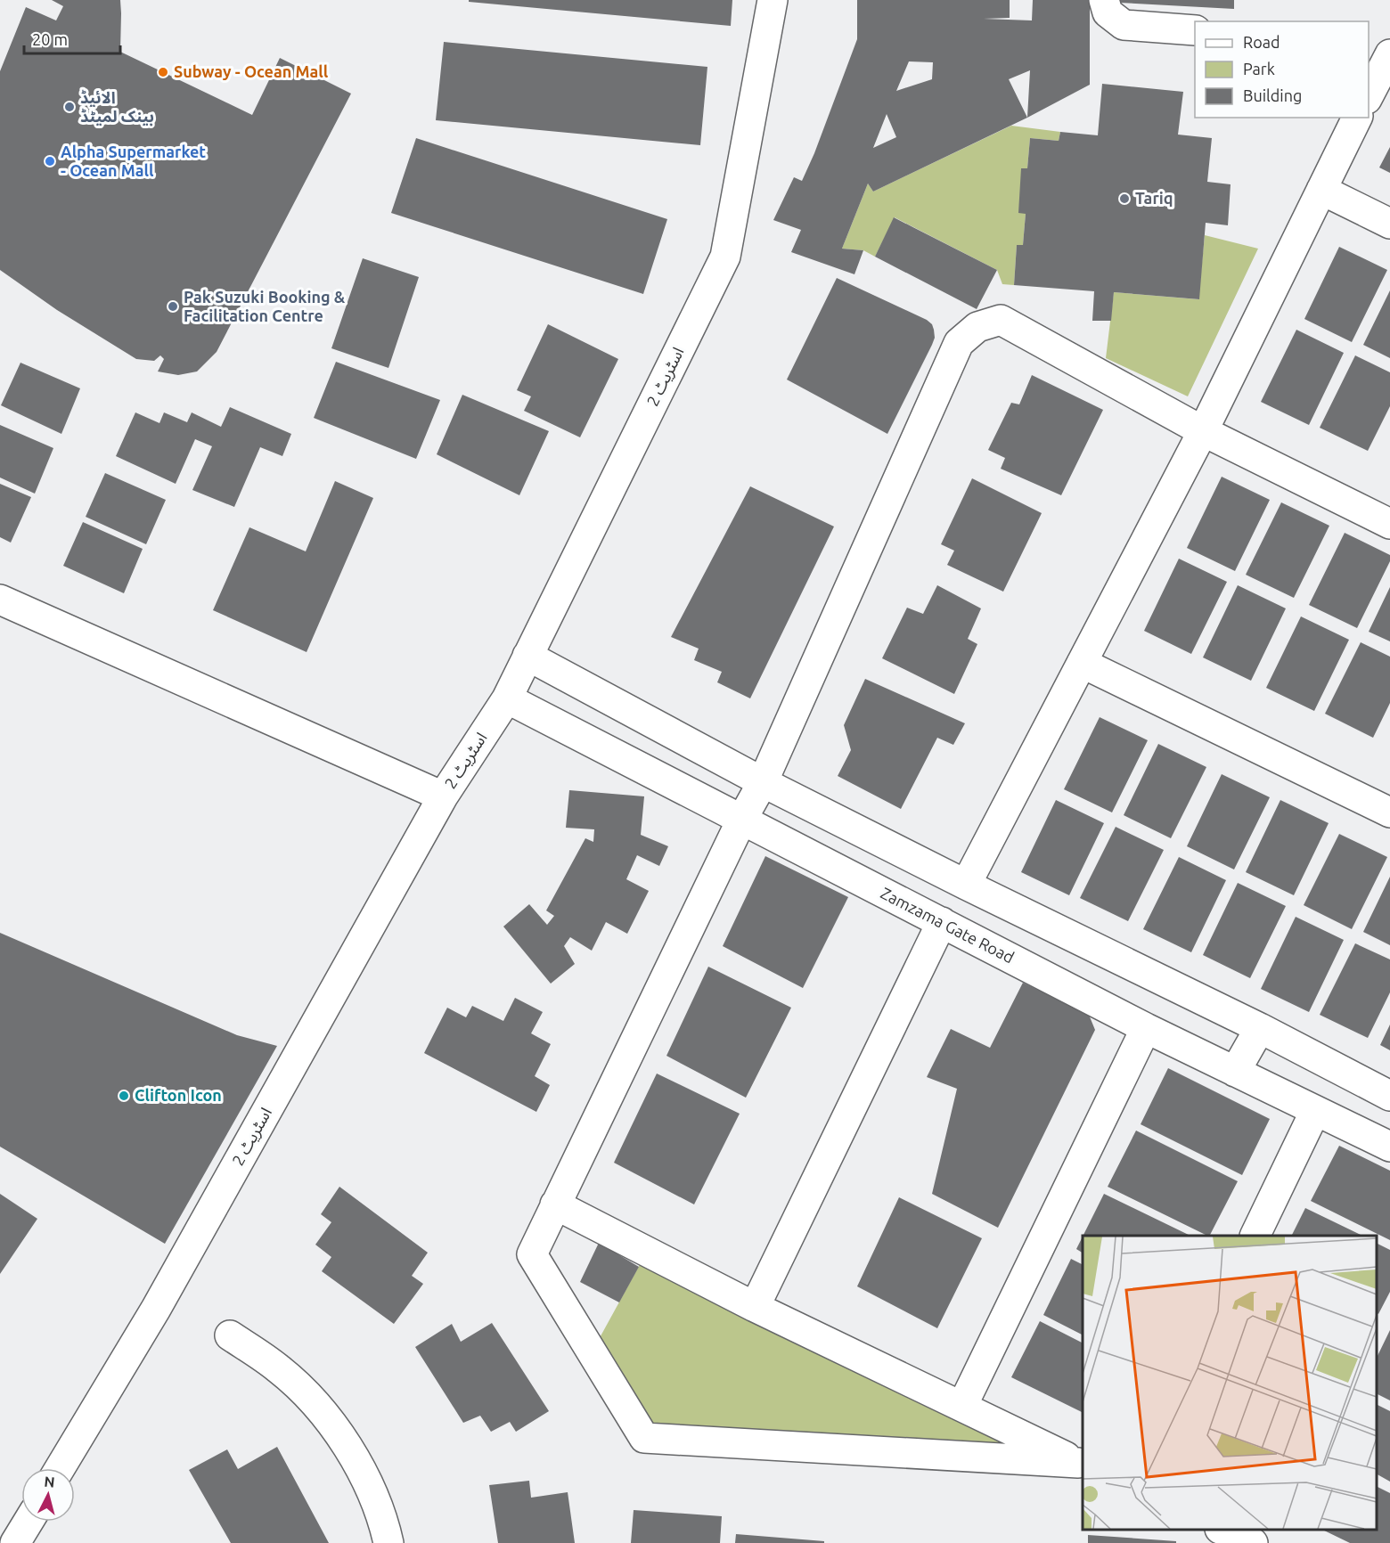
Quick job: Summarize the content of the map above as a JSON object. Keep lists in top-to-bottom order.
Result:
{
  "streets": {
    "street": ["اسٹریٹ 2", "Zamzama Gate Road"]
  },
  "crossings": [
    ["اسٹریٹ 2", "Zamzama Gate Road"]
  ],
  "places": [
    "Subway - Ocean Mall",
    "الائیڈ بینک لمیٹڈ",
    "Alpha Supermarket - Ocean Mall",
    "Tariq",
    "Pak Suzuki Booking & Facilitation Centre",
    "Clifton Icon"
  ],
  "legend": ["Road", "Park", "Building"],
  "scale_bar": "20 m",
  "north": "top"
}
